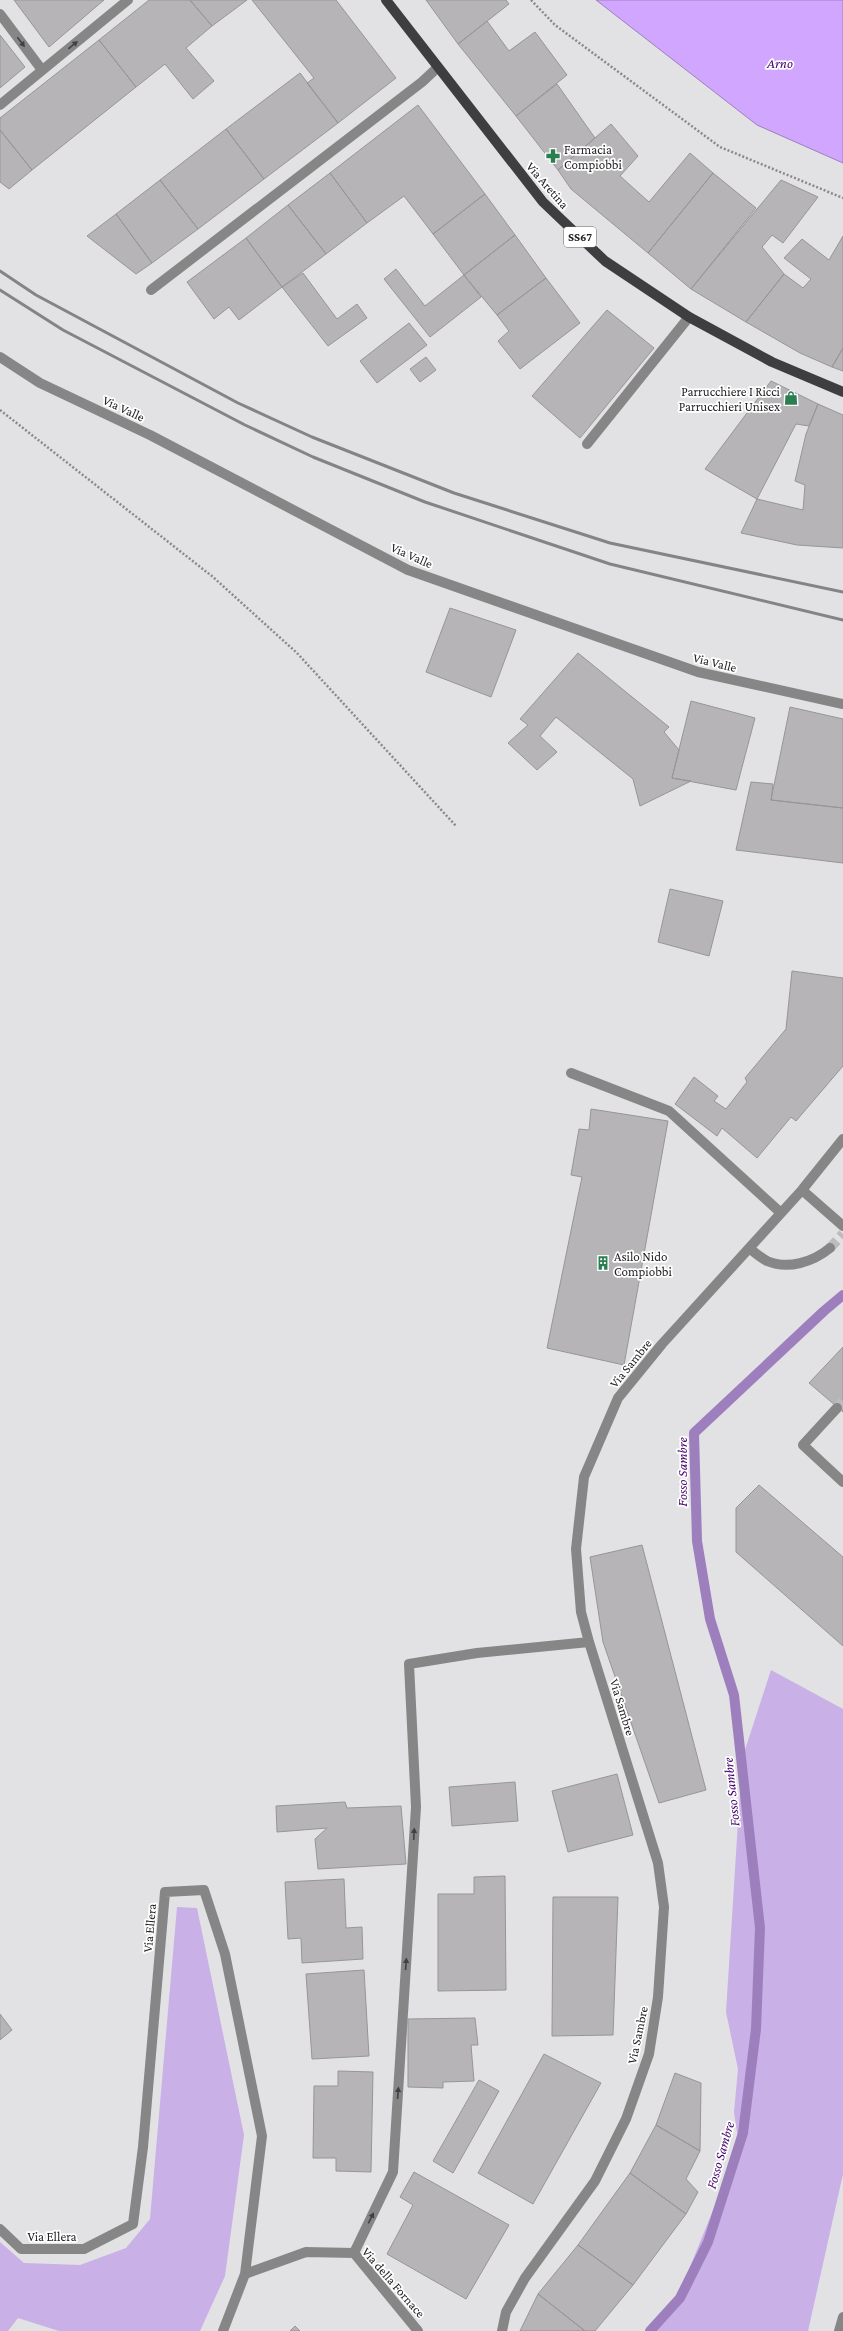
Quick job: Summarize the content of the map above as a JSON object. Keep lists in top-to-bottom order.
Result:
{
  "streets": {
    "main road": ["Via Aretina", "SS67"],
    "street": [
      "Via Valle",
      "Via Sambre",
      "Via Ellera",
      "Via della Fornace"
    ]
  },
  "crossings": [
    ["Via Ellera", "Via della Fornace"]
  ],
  "water": ["Arno", "Fosso Sambre"],
  "places": {
    "pharmacy": ["Farmacia Compiobbi"],
    "shop": ["Parrucchiere I Ricci Parrucchieri Unisex"],
    "building": ["Asilo Nido Compiobbi"]
  }
}
